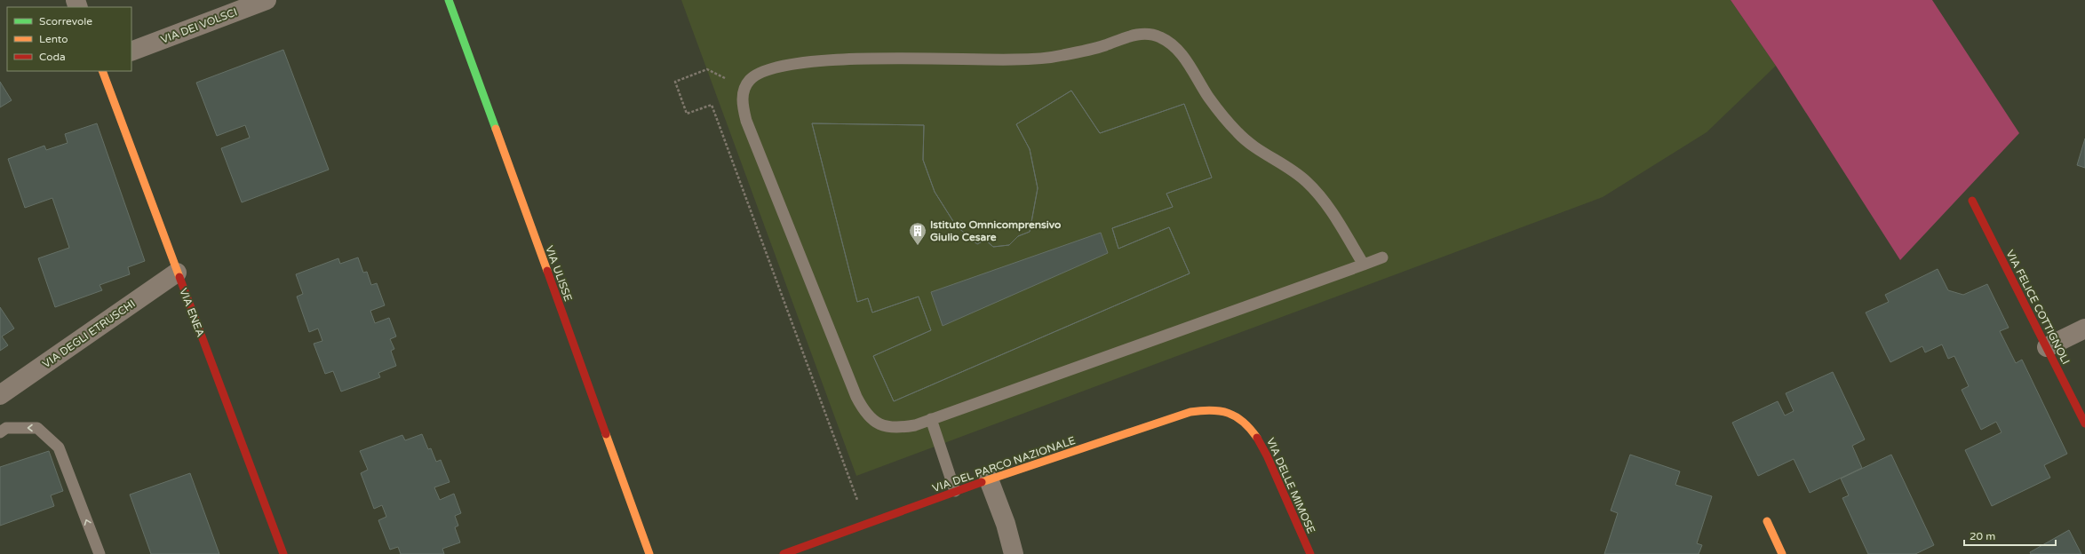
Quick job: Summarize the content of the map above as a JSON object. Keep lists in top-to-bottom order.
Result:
{
  "streets": {
    "street": [
      "VIA DEI VOLSCI",
      "VIA ULISSE",
      "VIA FELICE COTTIGNOLI",
      "VIA ENEA",
      "VIA DEGLI ETRUSCHI",
      "VIA DEL PARCO NAZIONALE",
      "VIA DELLE MIMOSE"
    ]
  },
  "crossings": [
    ["VIA ENEA", "VIA DEGLI ETRUSCHI"],
    ["VIA DEL PARCO NAZIONALE", "VIA DELLE MIMOSE"]
  ],
  "places": {
    "building": ["Istituto Omnicomprensivo Giulio Cesare"]
  },
  "legend": ["Scorrevole", "Lento", "Coda"],
  "scale_bar": "20 m"
}
